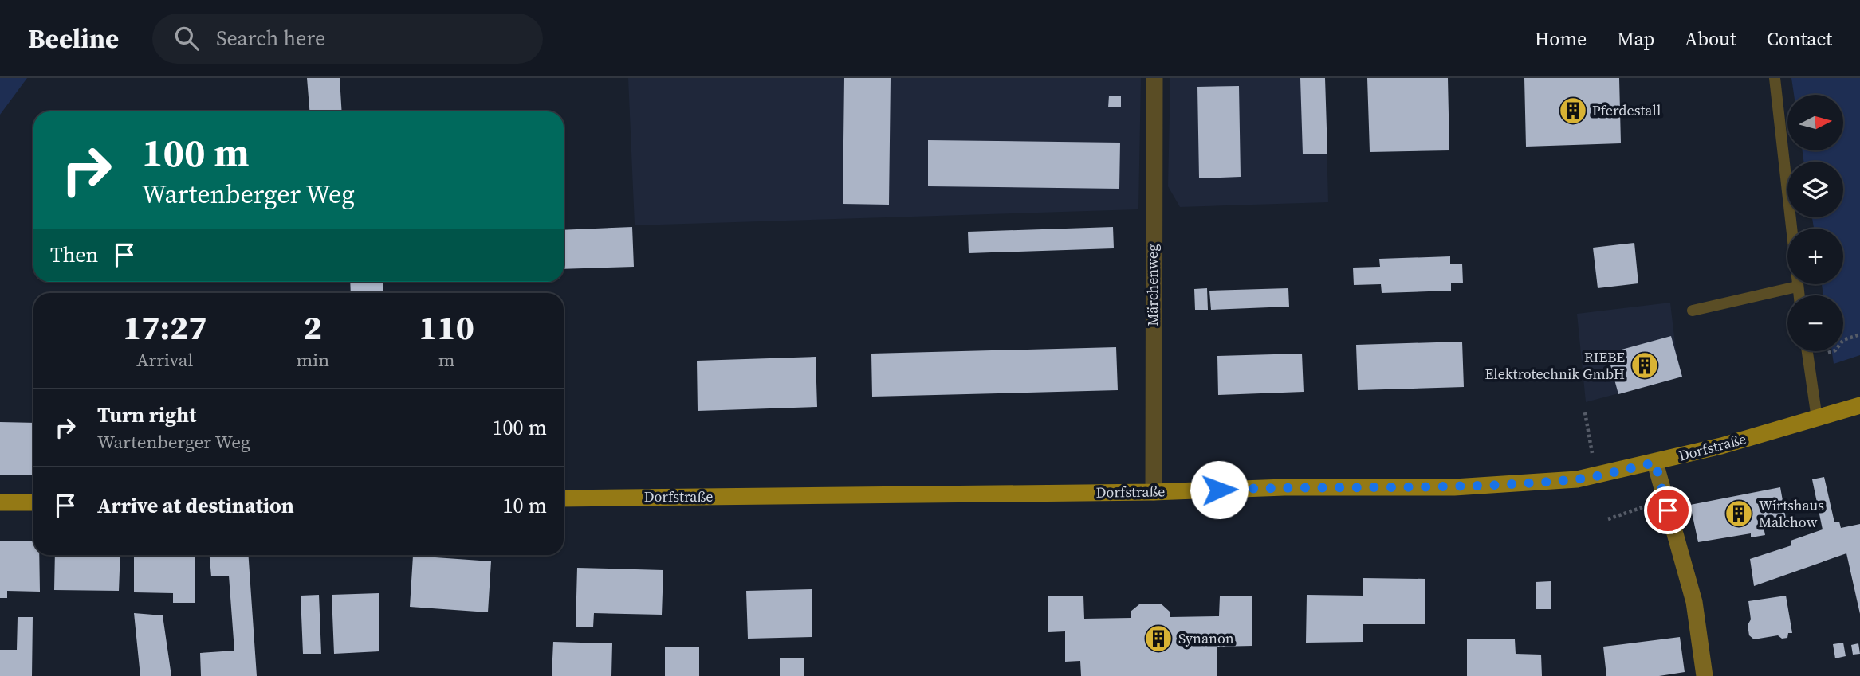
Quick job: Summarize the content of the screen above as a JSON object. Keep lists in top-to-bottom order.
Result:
{
  "streets": {
    "main road": ["Dorfstraße"],
    "street": ["Märchenweg"]
  },
  "crossings": [
    ["Märchenweg", "Dorfstraße"]
  ],
  "places": {
    "building": [
      "Pferdestall",
      "RIEBE Elektrotechnik GmbH",
      "Wirtshaus Malchow",
      "Synanon"
    ]
  },
  "north": "right",
  "page": {
    "header": "Beeline",
    "search": "Search here",
    "nav": [
      "Home",
      "Map",
      "About",
      "Contact"
    ],
    "map_buttons": ["+", "−"],
    "turn": ["100 m", "Wartenberger Weg"],
    "then": "Then",
    "eta": [
      "17:27",
      "Arrival",
      "2",
      "min",
      "110",
      "m"
    ],
    "list": [
      {
        "name": "Turn right",
        "note": "Wartenberger Weg",
        "value": "100 m"
      },
      {
        "name": "Arrive at destination",
        "value": "10 m"
      }
    ]
  }
}
